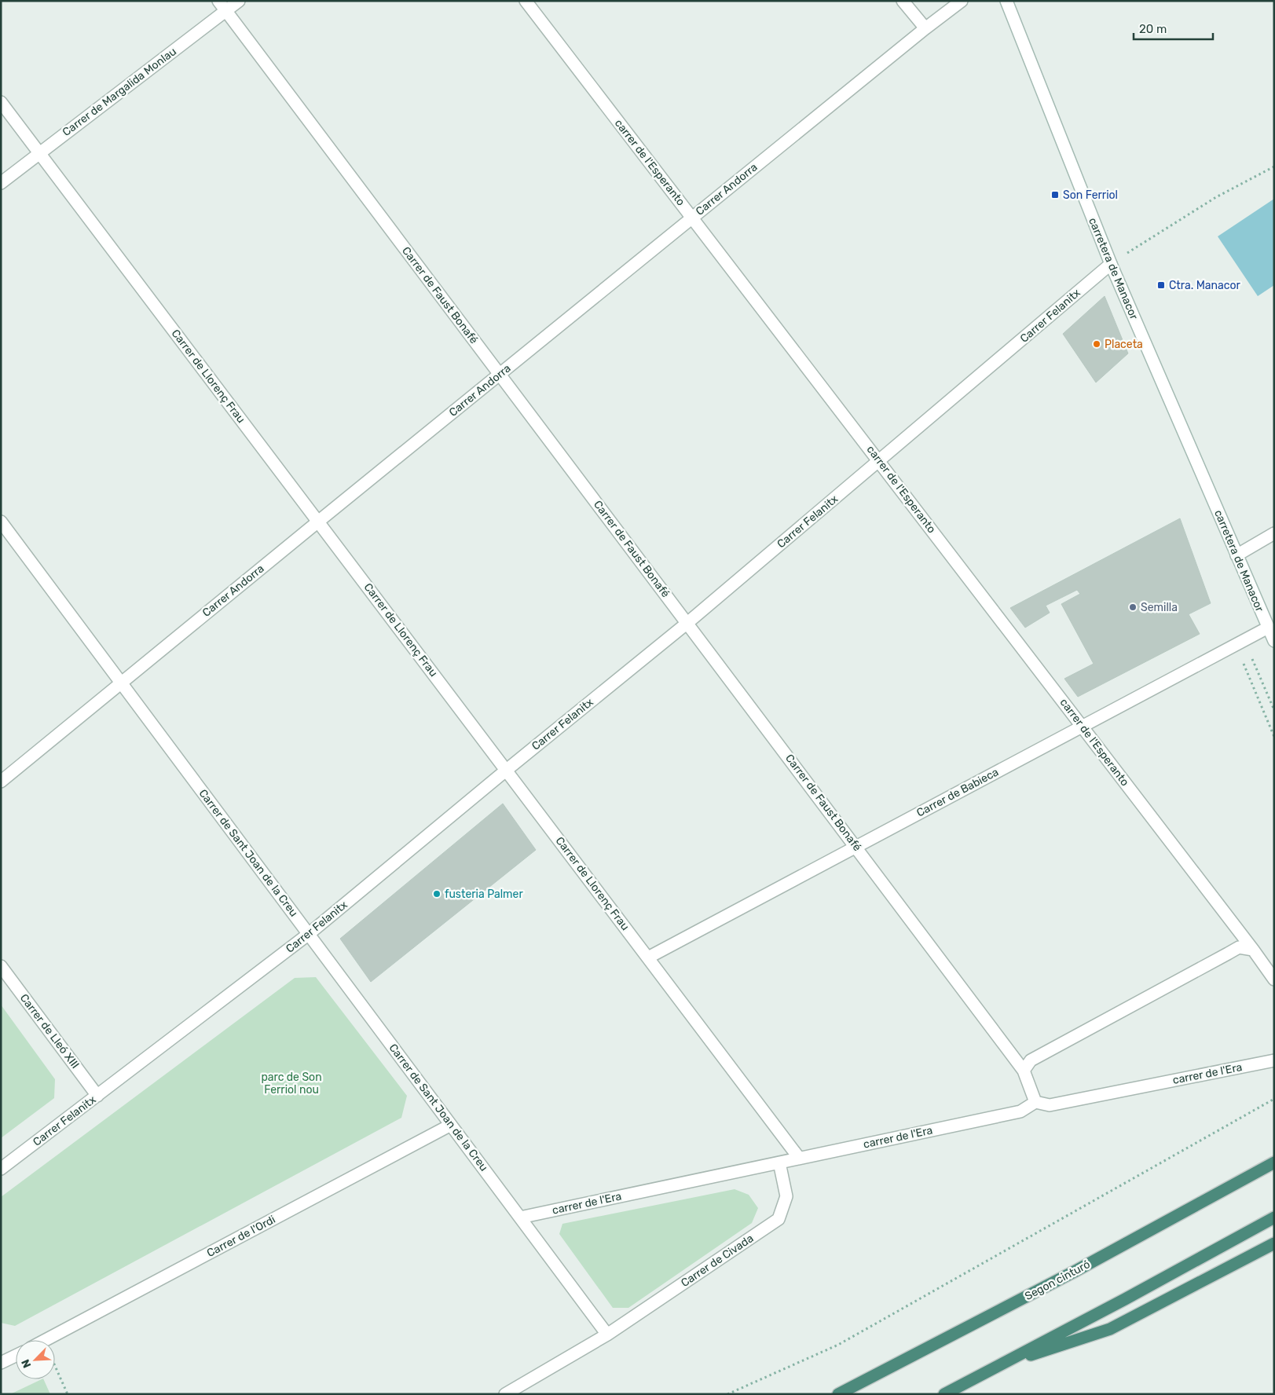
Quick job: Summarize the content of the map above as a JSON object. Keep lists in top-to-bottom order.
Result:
{
  "streets": {
    "highway": ["Segon cinturó"],
    "street": [
      "Carrer de Margalida Monlau",
      "carrer de l'Esperanto",
      "Carrer Andorra",
      "carretera de Manacor",
      "Carrer de Faust Bonafé",
      "Carrer Felanitx",
      "Carrer de Llorenç Frau",
      "Carrer de Babieca",
      "Carrer de Sant Joan de la Creu",
      "Carrer de Lleó XIII",
      "carrer de l'Era",
      "Carrer de l'Ordi",
      "Carrer de Civada"
    ]
  },
  "crossings": [
    ["Carrer de Margalida Monlau", "Carrer de Faust Bonafé"],
    ["Carrer de Margalida Monlau", "Carrer de Llorenç Frau"],
    ["carrer de l'Esperanto", "Carrer Andorra"],
    ["carrer de l'Esperanto", "Carrer Felanitx"],
    ["carrer de l'Esperanto", "Carrer de Babieca"],
    ["Carrer Andorra", "Carrer de Faust Bonafé"],
    ["Carrer Andorra", "Carrer de Llorenç Frau"],
    ["Carrer Andorra", "Carrer de Sant Joan de la Creu"],
    ["carretera de Manacor", "Carrer Felanitx"],
    ["carretera de Manacor", "Carrer de Babieca"],
    ["Carrer de Faust Bonafé", "Carrer Felanitx"],
    ["Carrer de Faust Bonafé", "Carrer de Babieca"],
    ["Carrer de Faust Bonafé", "carrer de l'Era"],
    ["Carrer Felanitx", "Carrer de Llorenç Frau"],
    ["Carrer Felanitx", "Carrer de Sant Joan de la Creu"],
    ["Carrer Felanitx", "Carrer de Lleó XIII"],
    ["Carrer de Llorenç Frau", "Carrer de Babieca"],
    ["Carrer de Llorenç Frau", "carrer de l'Era"],
    ["Carrer de Sant Joan de la Creu", "carrer de l'Era"],
    ["Carrer de Sant Joan de la Creu", "Carrer de l'Ordi"],
    ["Carrer de Sant Joan de la Creu", "Carrer de Civada"],
    ["carrer de l'Era", "Carrer de Civada"]
  ],
  "parks": ["parc de Son Ferriol nou"],
  "places": {
    "transit": ["Son Ferriol", "Ctra. Manacor"],
    "other": ["Placeta", "Semilla", "fusteria Palmer"]
  },
  "scale_bar": "20 m",
  "north": "bottom left"
}
